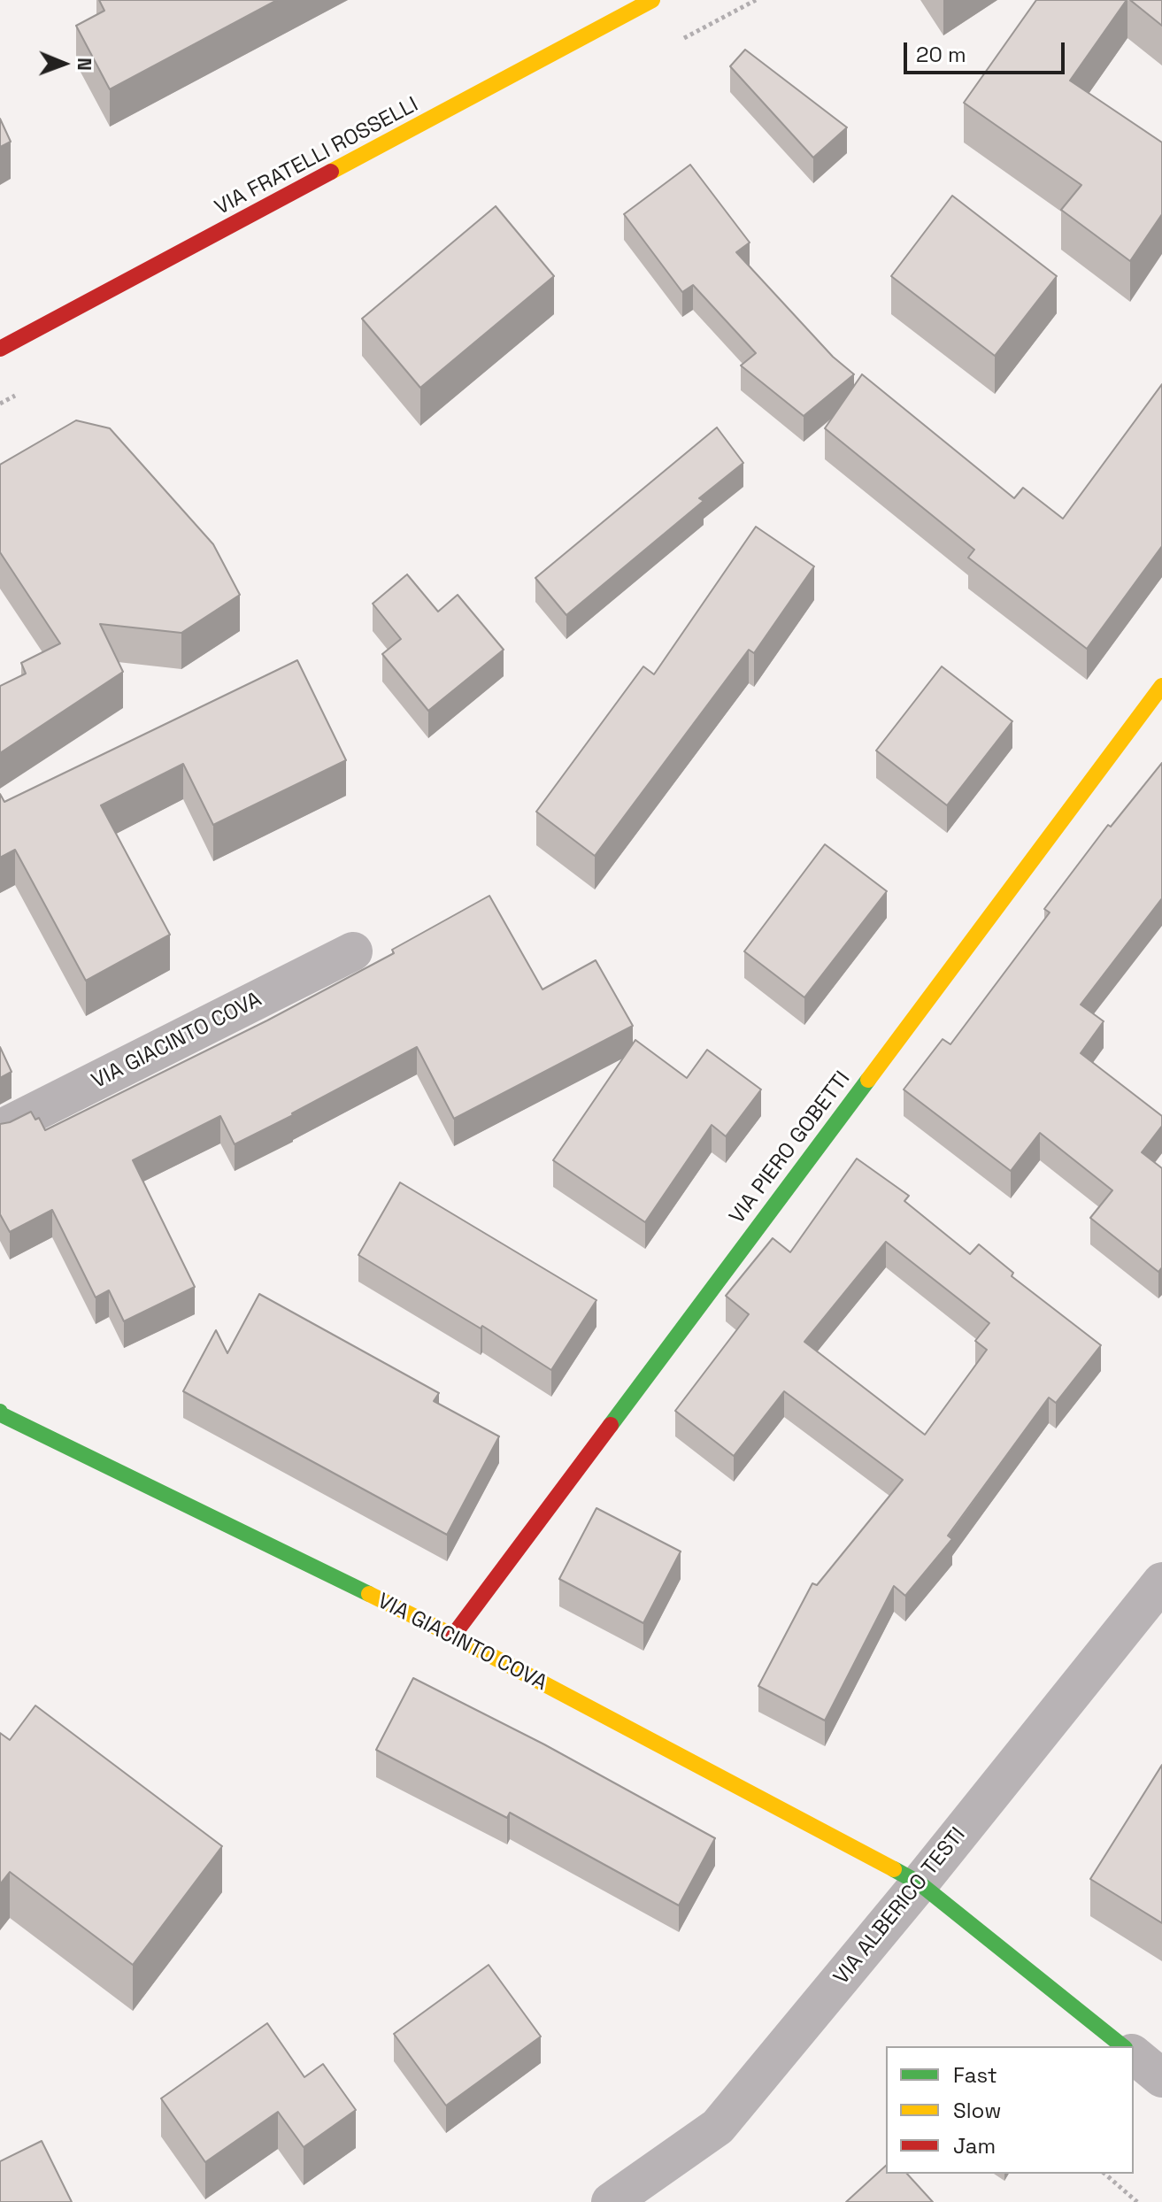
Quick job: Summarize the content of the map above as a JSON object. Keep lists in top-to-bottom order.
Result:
{
  "streets": {
    "street": [
      "VIA FRATELLI ROSSELLI",
      "VIA GIACINTO COVA",
      "VIA PIERO GOBETTI",
      "VIA ALBERICO TESTI"
    ]
  },
  "crossings": [
    ["VIA GIACINTO COVA", "VIA PIERO GOBETTI"],
    ["VIA GIACINTO COVA", "VIA ALBERICO TESTI"]
  ],
  "legend": ["Fast", "Slow", "Jam"],
  "scale_bar": "20 m",
  "north": "right"
}
